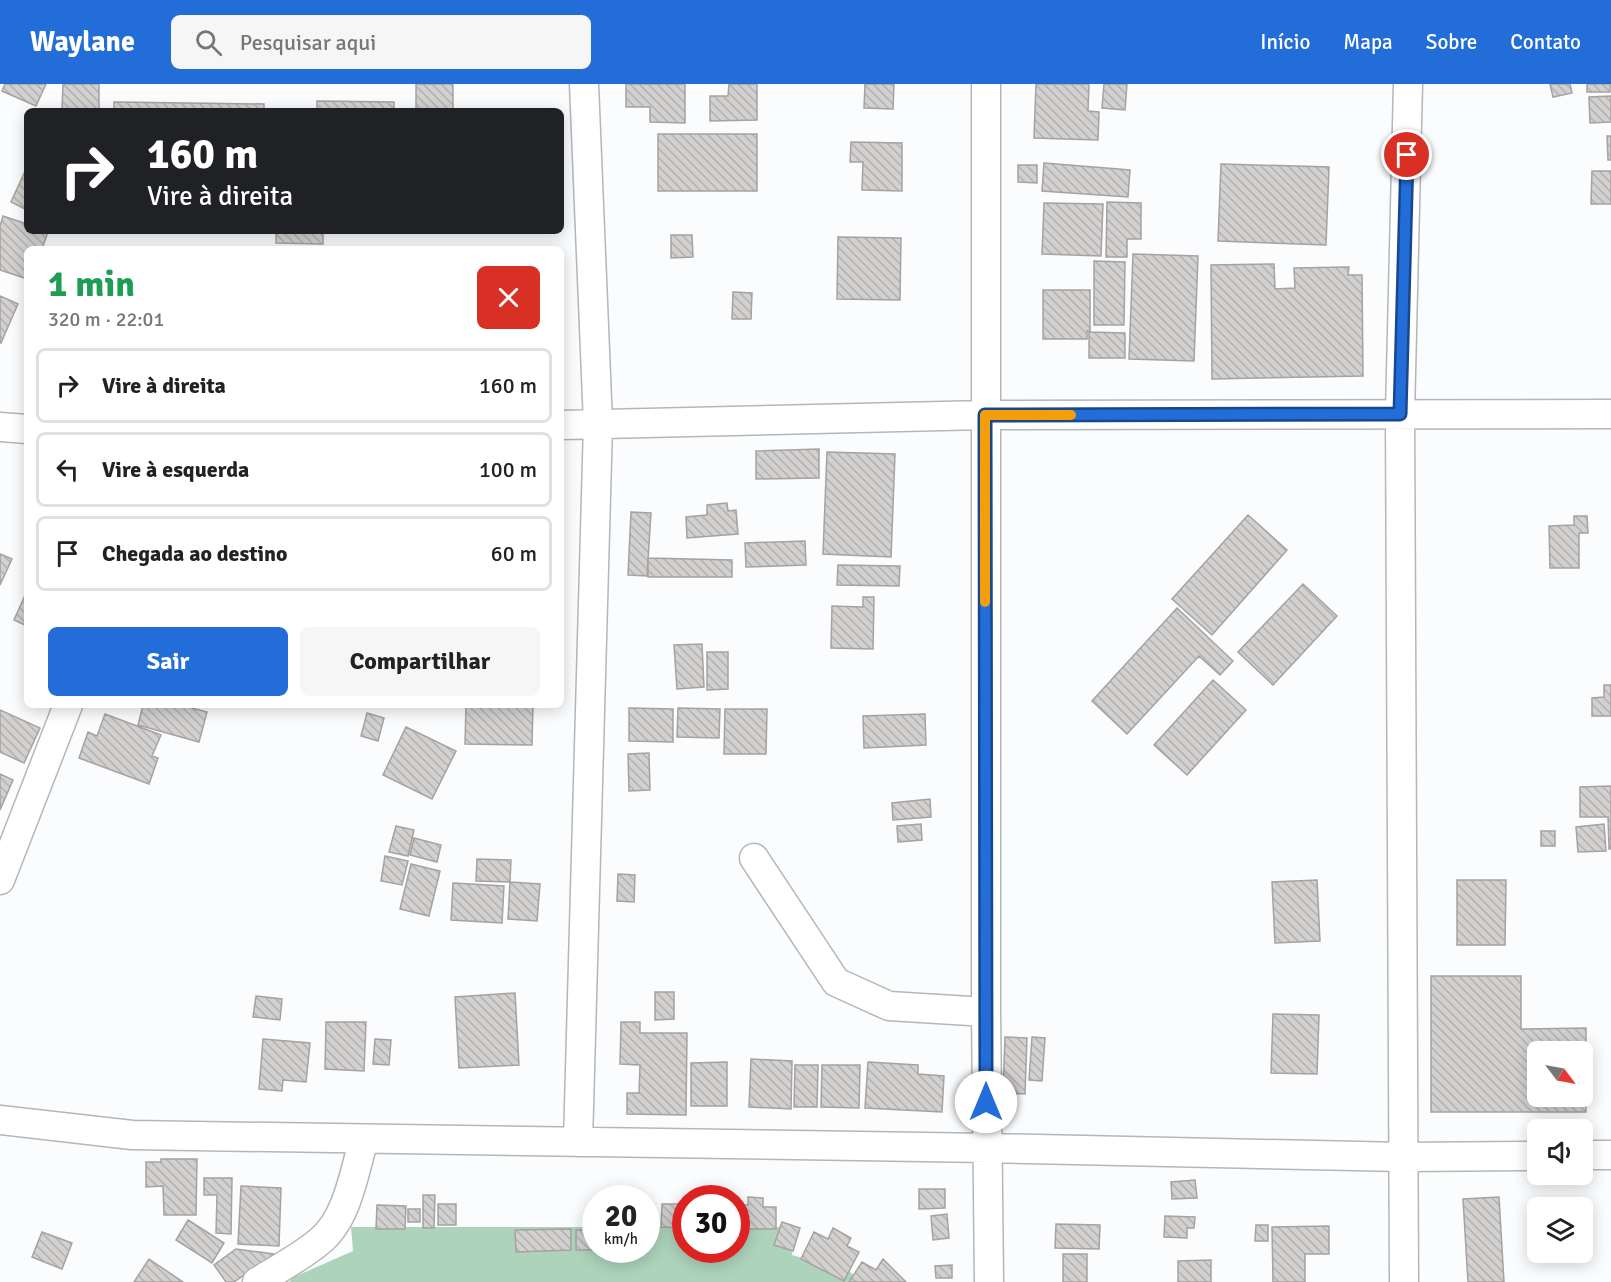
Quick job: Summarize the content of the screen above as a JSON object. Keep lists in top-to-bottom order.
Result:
{
  "north": "bottom right",
  "page": {
    "header": "Waylane",
    "search": "Pesquisar aqui",
    "nav": [
      "Início",
      "Mapa",
      "Sobre",
      "Contato"
    ],
    "turn": ["160 m", "Vire à direita"],
    "heading": ["1 min", "320 m · 22:01"],
    "list": [
      {
        "name": "Vire à direita",
        "value": "160 m"
      },
      {
        "name": "Vire à esquerda",
        "value": "100 m"
      },
      {
        "name": "Chegada ao destino",
        "value": "60 m"
      }
    ],
    "buttons": ["Sair", "Compartilhar"],
    "speed": "20 km/h",
    "limit": "30"
  }
}
